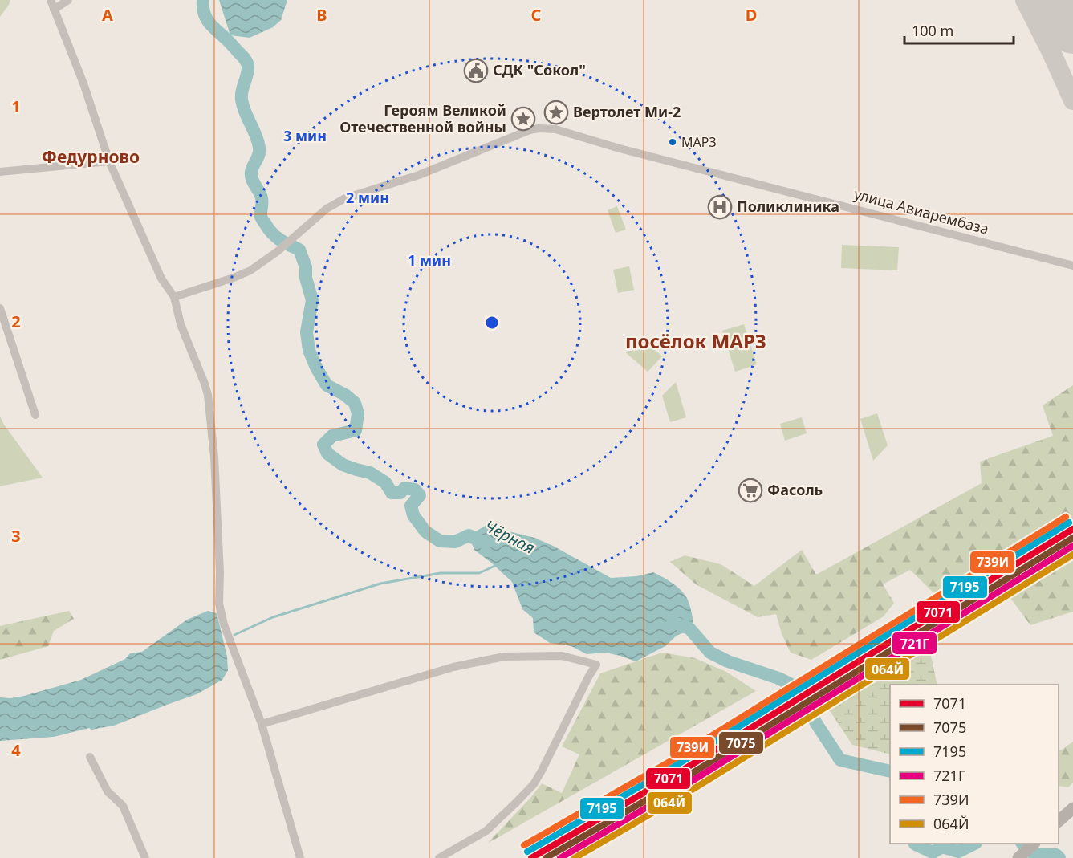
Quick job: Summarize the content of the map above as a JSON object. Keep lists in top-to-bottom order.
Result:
{
  "streets": {
    "street": ["улица Авиарембаза"]
  },
  "districts": ["Федурново", "посёлок МАРЗ"],
  "water": ["Чёрная"],
  "places": {
    "public building": ["СДК \"Сокол\""],
    "place": ["Вертолет Ми-2", "Героям Великой Отечественной войны"],
    "other": ["МАРЗ"],
    "hospital": ["Поликлиника"],
    "supermarket": ["Фасоль"]
  },
  "lines": [
    "transit line 739И",
    "transit line 7195",
    "transit line 7071",
    "transit line 7075",
    "transit line 721Г",
    "transit line 064Й"
  ],
  "legend": [
    "7071",
    "7075",
    "7195",
    "721Г",
    "739И",
    "064Й"
  ],
  "scale_bar": "100 m",
  "grid": {
    "columns": [
      "A",
      "B",
      "C",
      "D"
    ],
    "rows": [
      "1",
      "2",
      "3",
      "4"
    ]
  },
  "rings": ["3 мин", "2 мин", "1 мин"]
}
